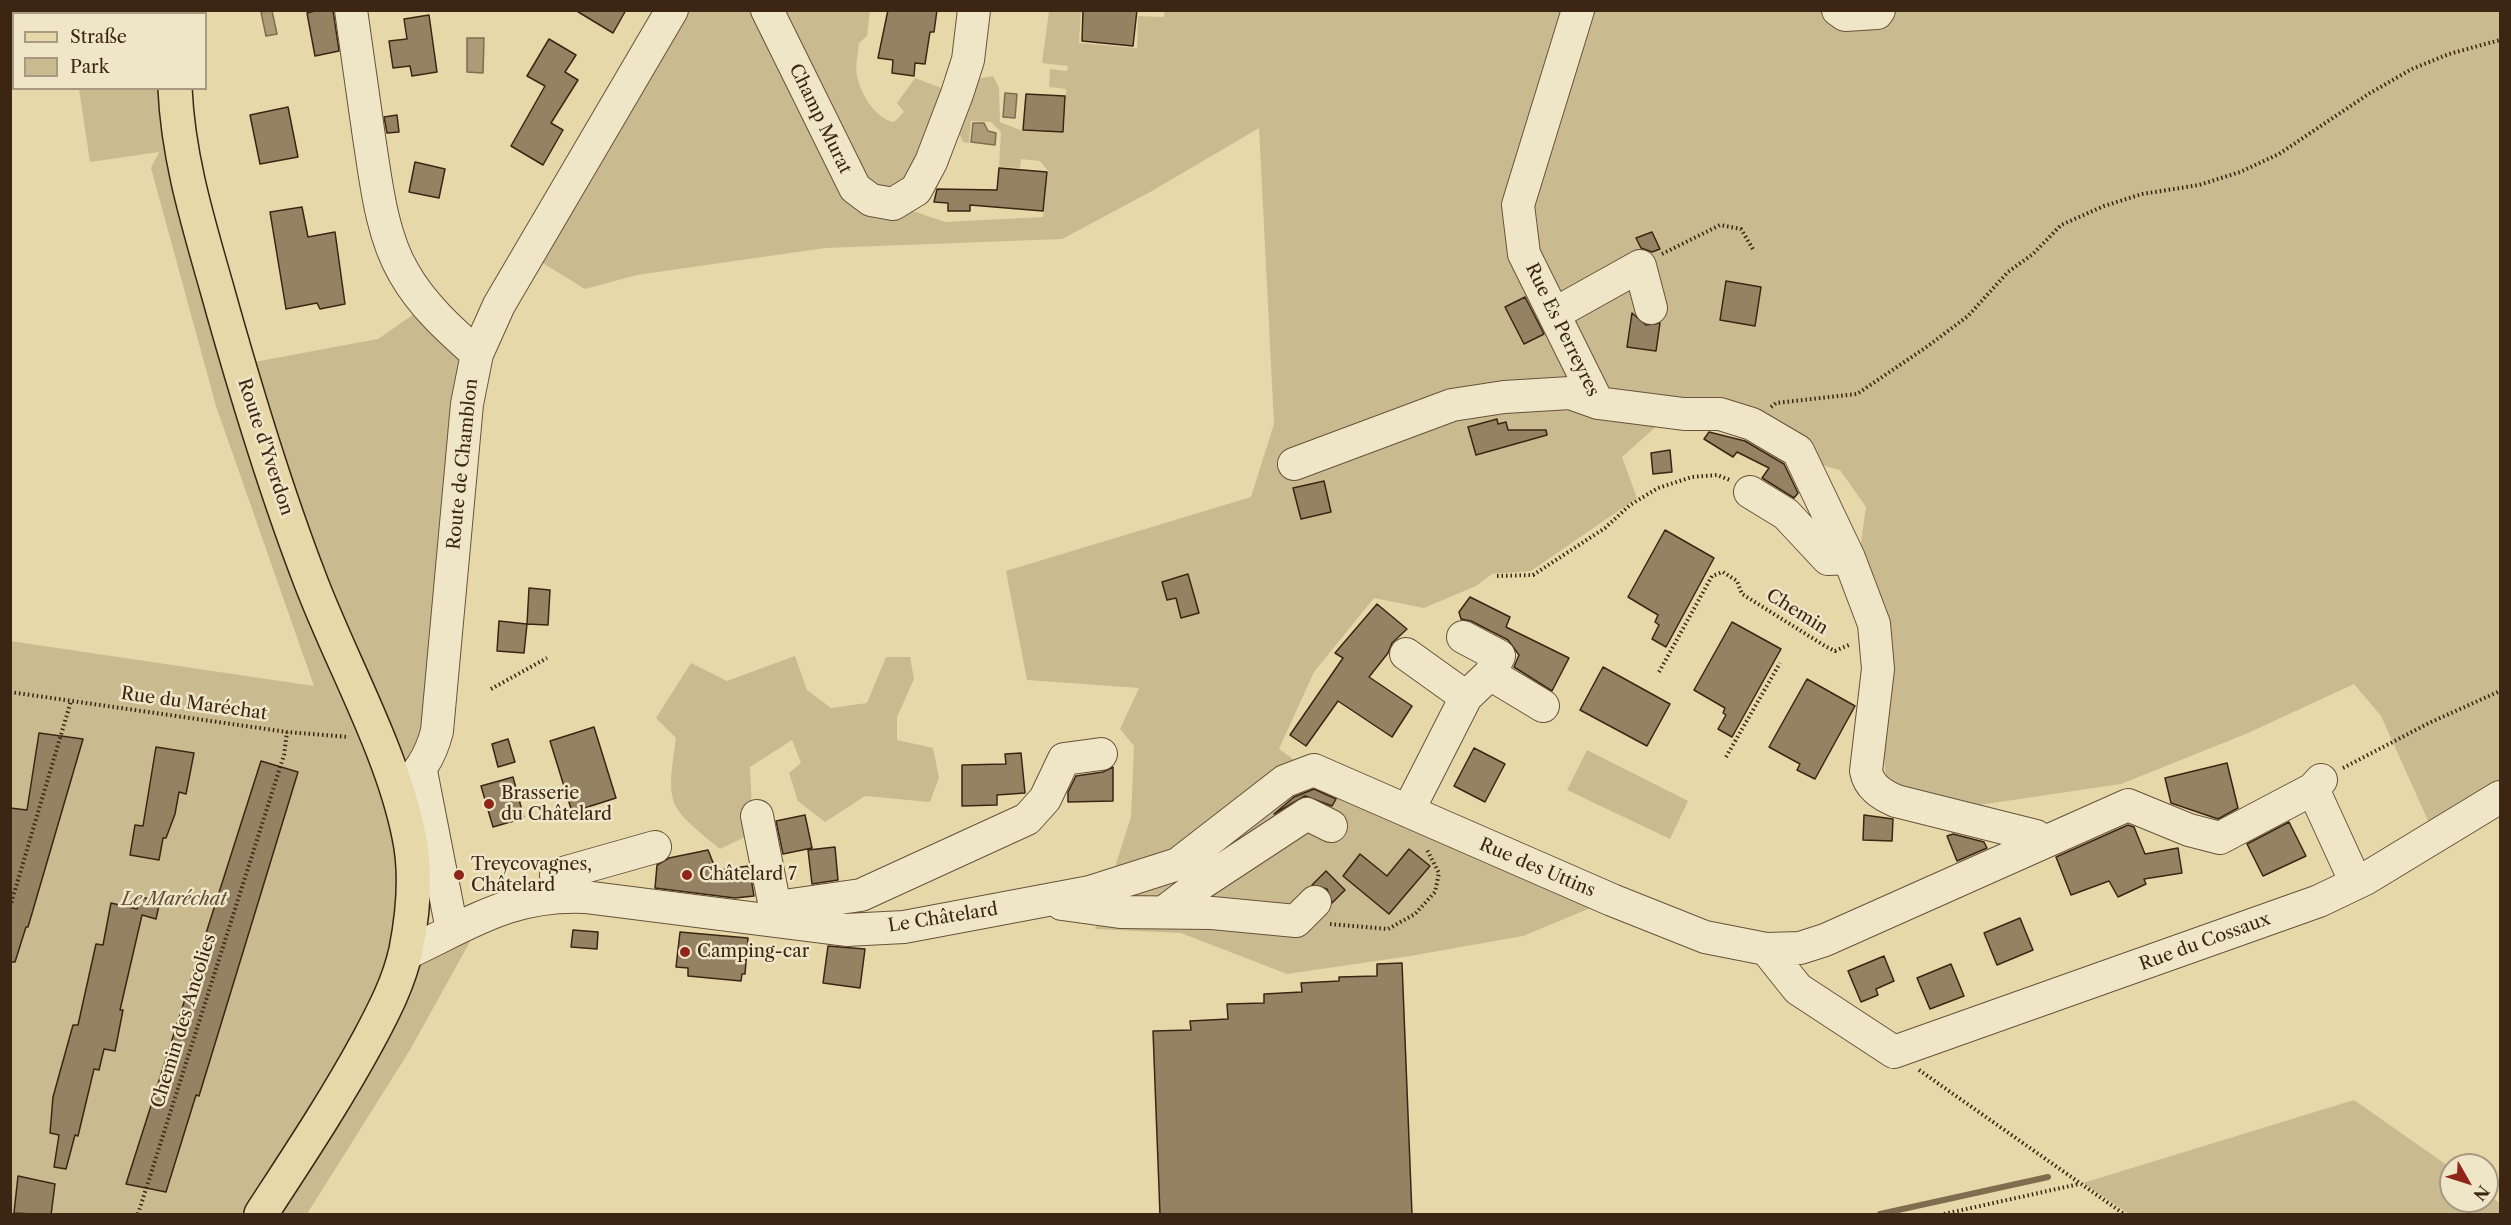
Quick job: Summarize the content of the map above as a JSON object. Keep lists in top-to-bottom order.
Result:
{
  "streets": {
    "main road": ["Route d'Yverdon"],
    "street": [
      "Champ Murat",
      "Rue Es Perreyres",
      "Route de Chamblon",
      "Rue des Uttins",
      "Le Châtelard",
      "Rue du Cossaux"
    ],
    "path": ["Chemin", "Rue du Maréchat", "Chemin des Ancolies"]
  },
  "crossings": [
    ["Route d'Yverdon", "Route de Chamblon"],
    ["Route d'Yverdon", "Rue du Maréchat"],
    ["Rue du Maréchat", "Chemin des Ancolies"],
    ["Rue des Uttins", "Le Châtelard"]
  ],
  "parks": ["Le Maréchat"],
  "places": [
    "Brasserie du Châtelard",
    "Treycovagnes, Châtelard",
    "Châtelard 7",
    "Camping-car"
  ],
  "legend": ["Straße", "Park"],
  "north": "bottom right"
}
